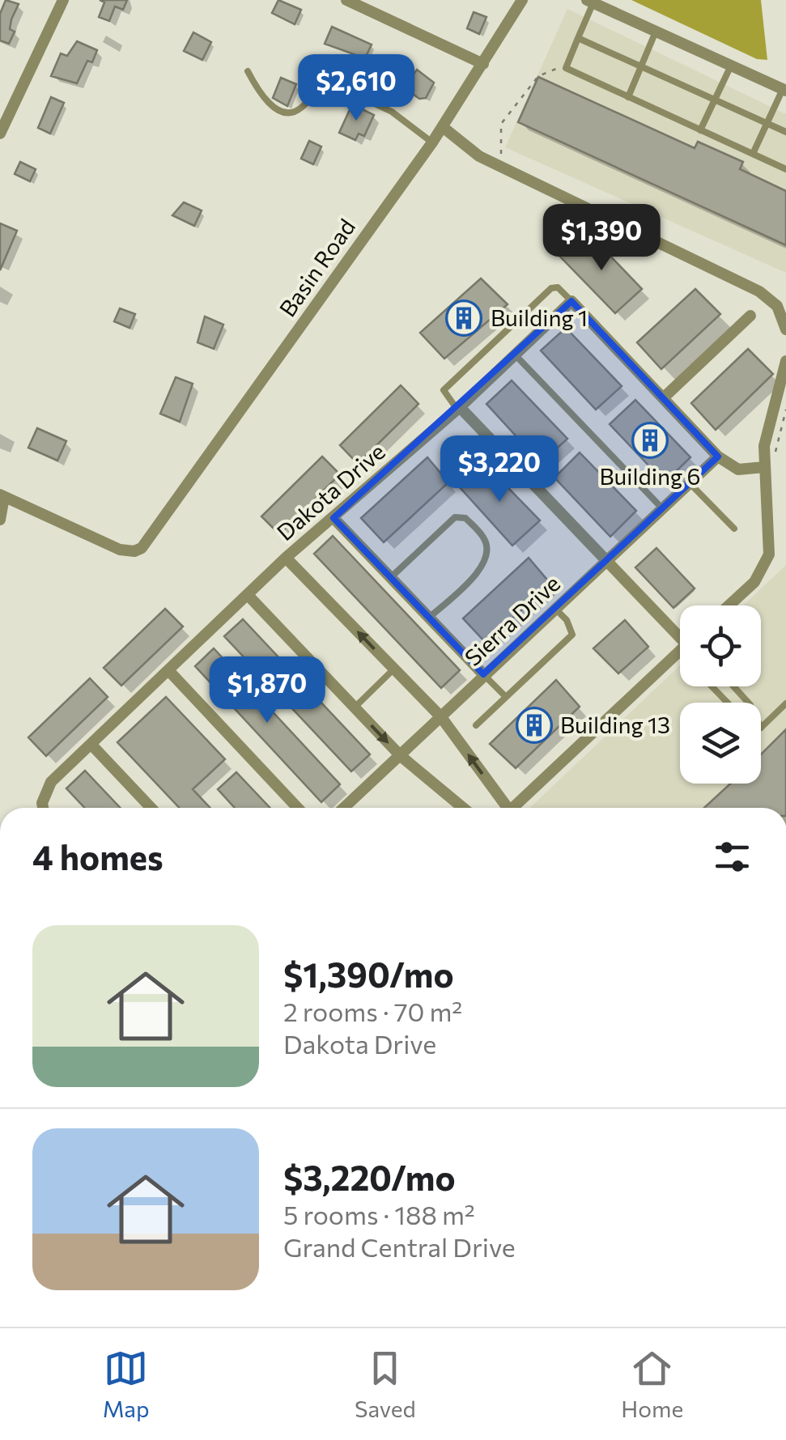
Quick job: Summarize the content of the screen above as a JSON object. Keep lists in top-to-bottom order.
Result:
{
  "streets": {
    "street": ["Basin Road", "Dakota Drive", "Sierra Drive"]
  },
  "places": {
    "building": ["Building 1", "Building 6", "Building 13"]
  },
  "page": {
    "price": [
      "$2,610",
      "$1,390",
      "$3,220",
      "$1,870"
    ],
    "heading": "4 homes",
    "list": [
      {
        "name": "$1,390/mo",
        "note": "2 rooms · 70 m² · Dakota Drive"
      },
      {
        "name": "$3,220/mo",
        "note": "5 rooms · 188 m² · Grand Central Drive"
      }
    ],
    "tabs": ["Map", "Saved", "Home"]
  }
}
